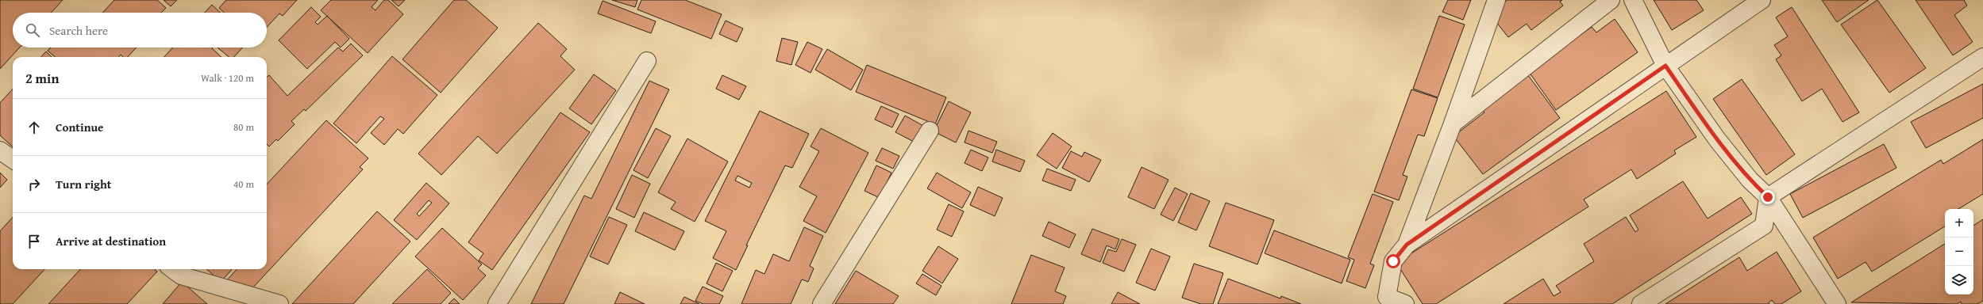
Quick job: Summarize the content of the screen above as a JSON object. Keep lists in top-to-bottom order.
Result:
{
  "page": {
    "search": "Search here",
    "heading": ["2 min", "Walk · 120 m"],
    "list": [
      ["Continue", "80 m"],
      ["Turn right", "40 m"],
      "Arrive at destination"
    ],
    "map_buttons": ["+", "−"]
  }
}
